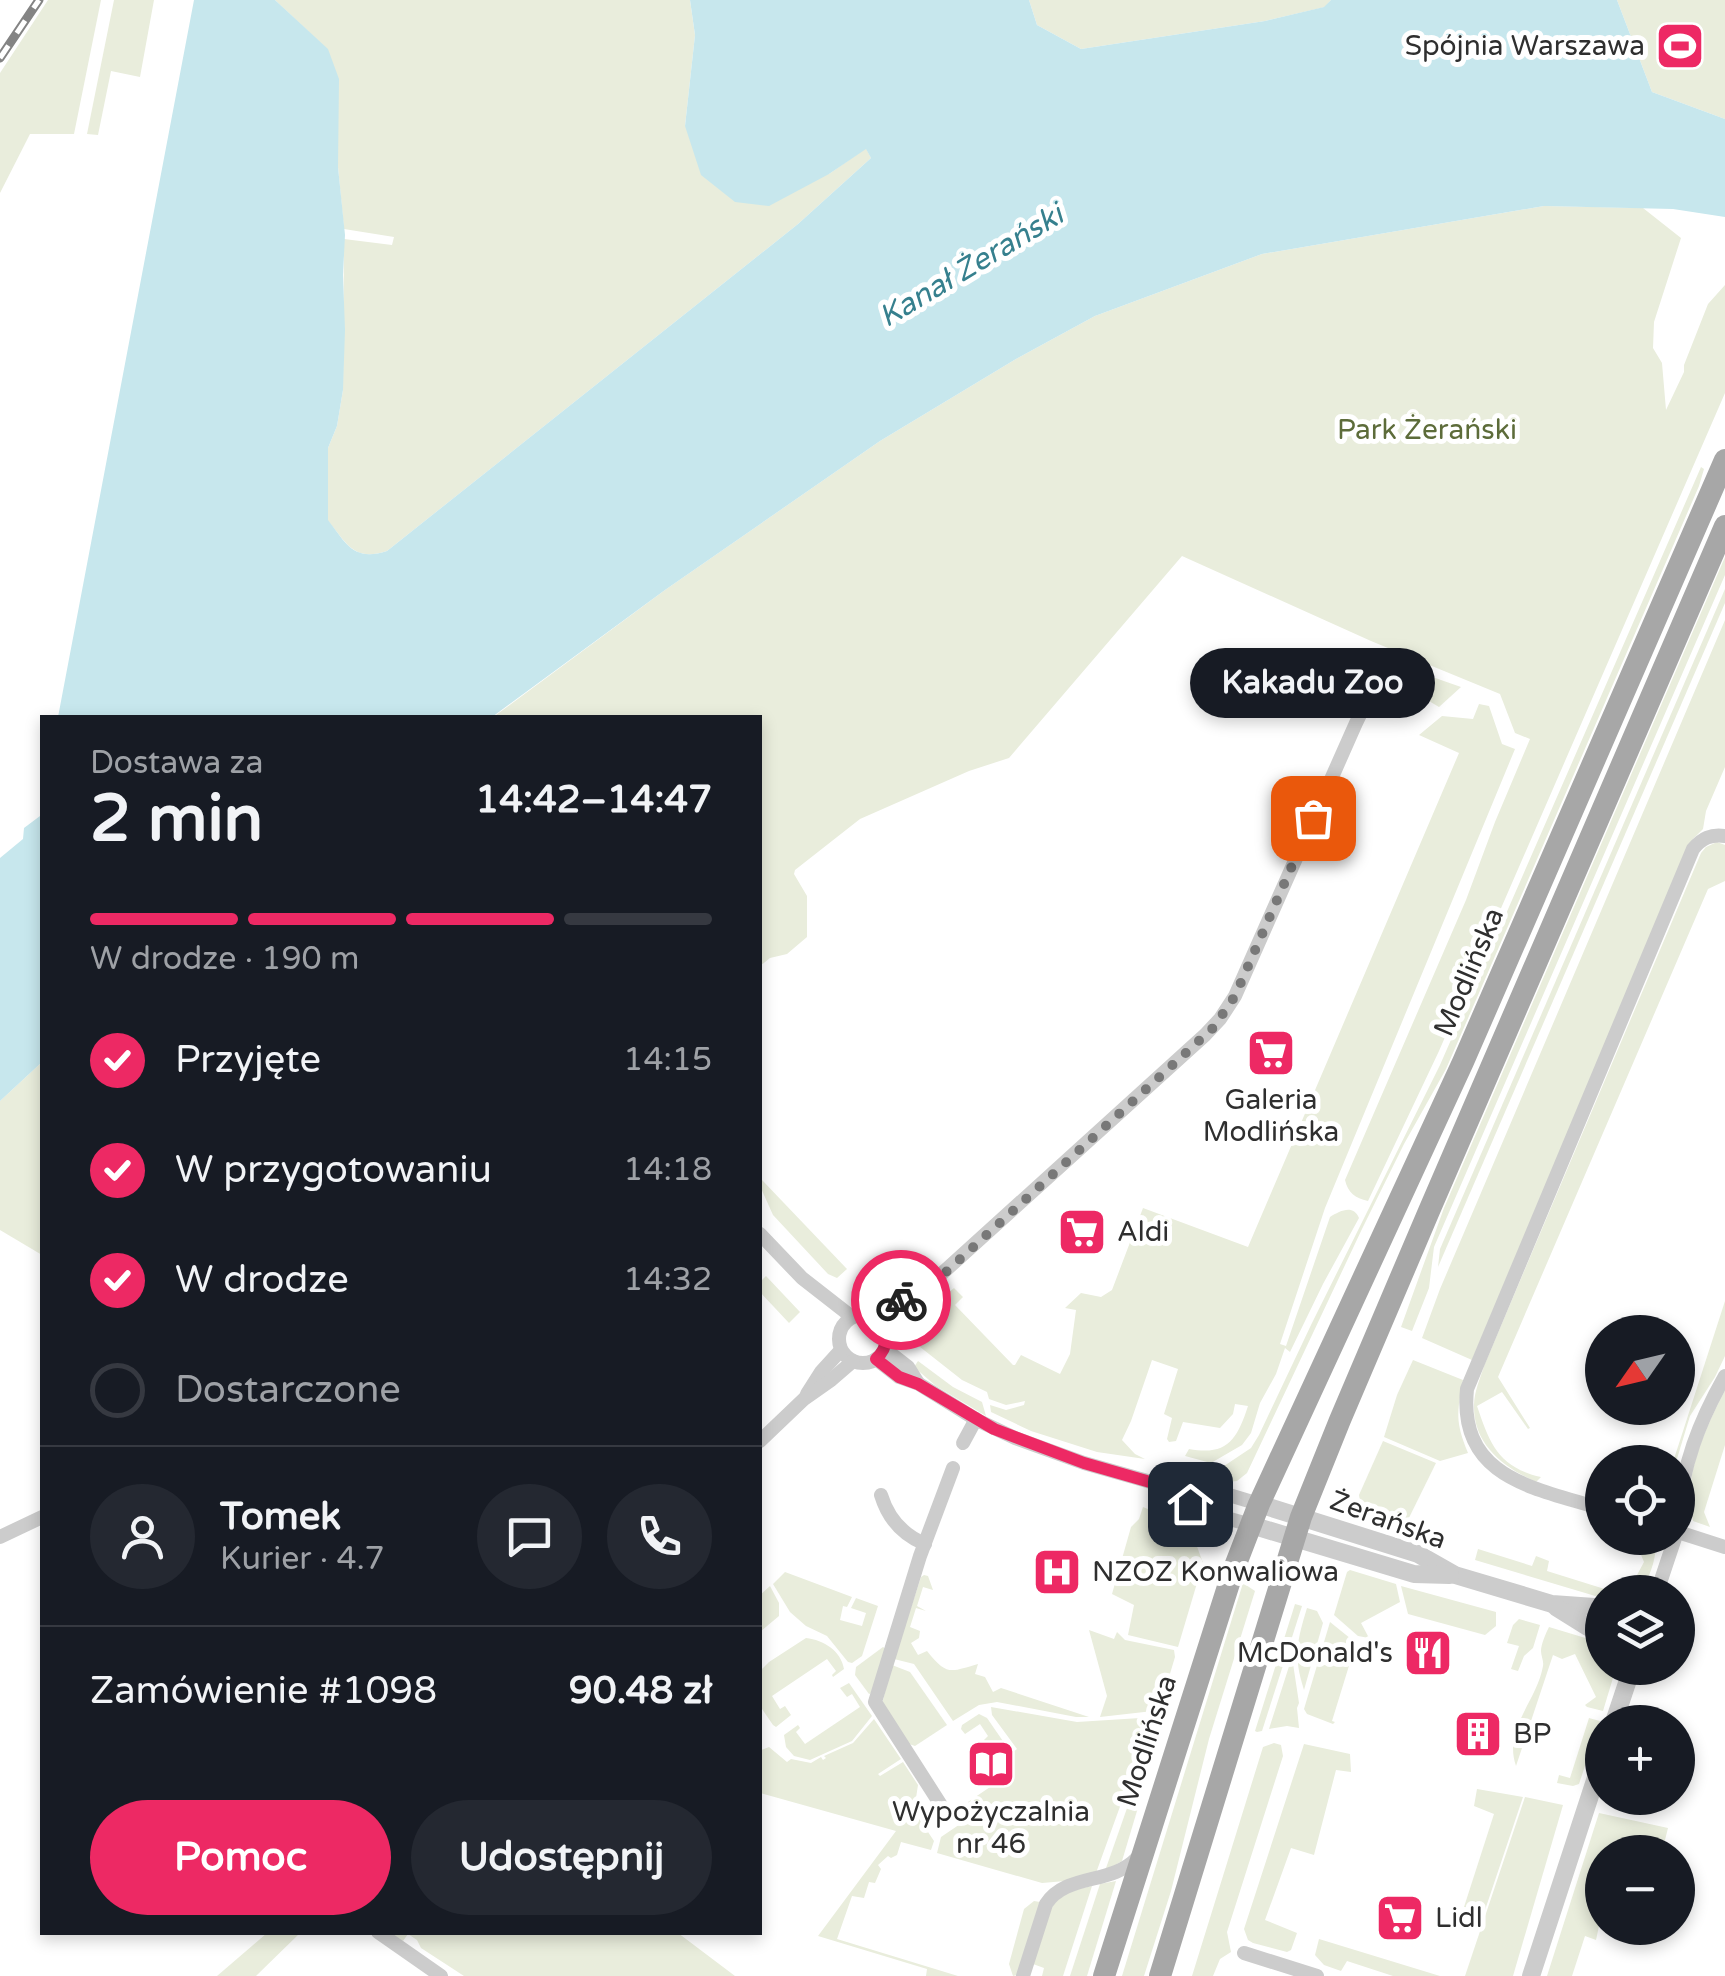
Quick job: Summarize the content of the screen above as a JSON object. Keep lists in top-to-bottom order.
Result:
{
  "streets": {
    "main road": ["Modlińska"],
    "street": ["Żerańska"]
  },
  "crossings": [
    ["Modlińska", "Żerańska"]
  ],
  "water": ["Kanał Żerański"],
  "parks": ["Park Żerański"],
  "places": {
    "sports": ["Spójnia Warszawa"],
    "other": ["Kakadu Zoo"],
    "supermarket": ["Galeria Modlińska", "Aldi", "Lidl"],
    "hospital": ["NZOZ Konwaliowa"],
    "restaurant": ["McDonald's"],
    "building": ["BP"],
    "library": ["Wypożyczalnia nr 46"]
  },
  "north": "bottom left",
  "page": {
    "bubble": "Kakadu Zoo",
    "heading": ["2 min", "Dostawa za", "14:42–14:47"],
    "panel": [
      "Tomek",
      "Kurier · 4.7",
      "Zamówienie #1098",
      "90.48 zł"
    ],
    "bar": "W drodze · 190 m",
    "list": [
      ["Przyjęte", "14:15"],
      ["W przygotowaniu", "14:18"],
      ["W drodze", "14:32"],
      "Dostarczone"
    ],
    "map_buttons": ["+", "−"],
    "buttons": ["Pomoc", "Udostępnij"]
  }
}
